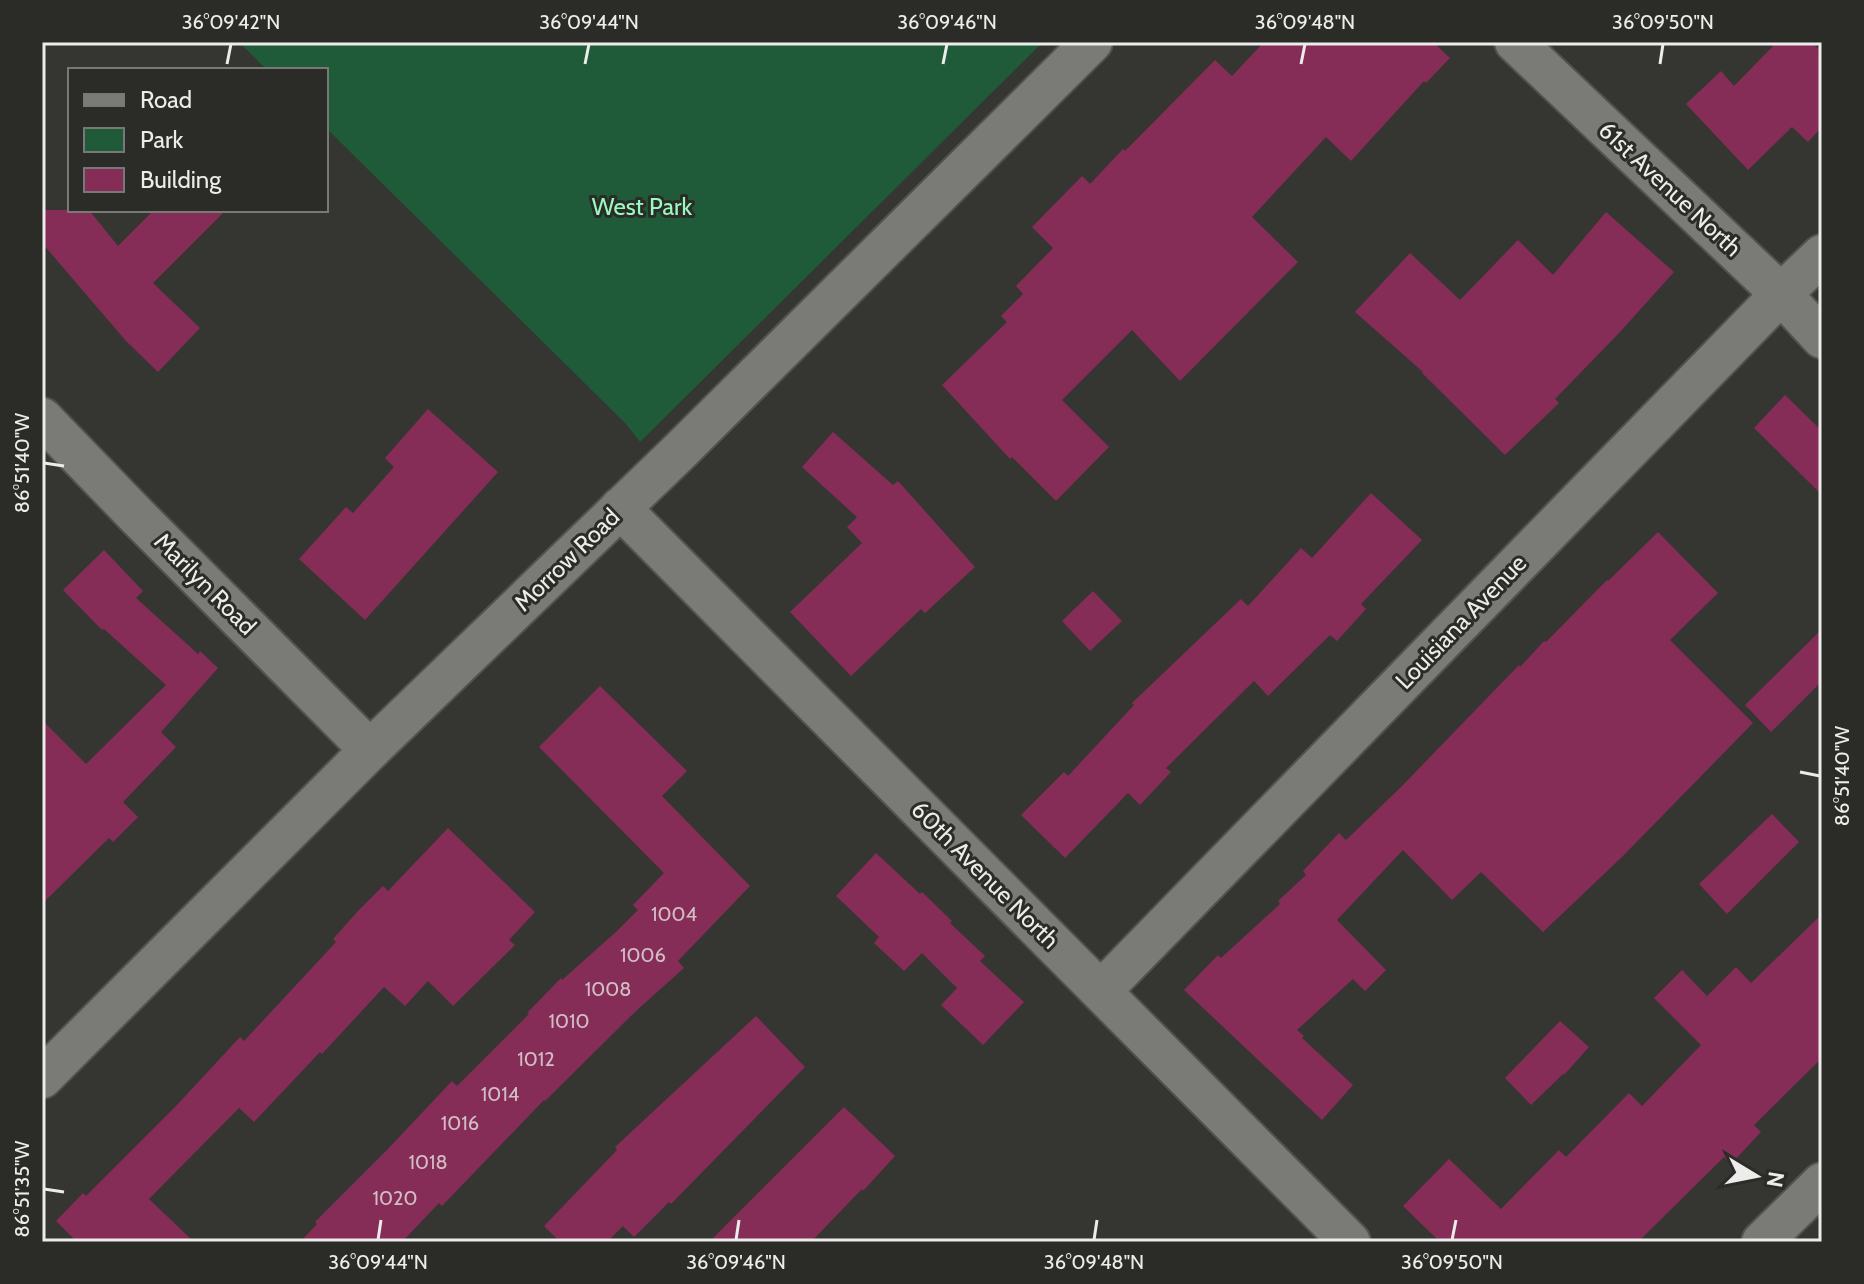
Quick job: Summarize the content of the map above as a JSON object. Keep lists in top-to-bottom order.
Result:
{
  "streets": {
    "street": [
      "61st Avenue North",
      "Morrow Road",
      "Marilyn Road",
      "Louisiana Avenue",
      "60th Avenue North"
    ]
  },
  "crossings": [
    ["61st Avenue North", "Louisiana Avenue"],
    ["Morrow Road", "Marilyn Road"],
    ["Morrow Road", "60th Avenue North"],
    ["Louisiana Avenue", "60th Avenue North"]
  ],
  "parks": ["West Park"],
  "house_numbers": [
    "1004",
    "1006",
    "1008",
    "1010",
    "1012",
    "1014",
    "1016",
    "1018",
    "1020"
  ],
  "legend": ["Road", "Park", "Building"],
  "north": "right",
  "coordinates": [
    "36°09'42\"N",
    "36°09'44\"N",
    "36°09'46\"N",
    "36°09'48\"N",
    "36°09'50\"N",
    "86°51'40\"W",
    "86°51'35\"W"
  ]
}
